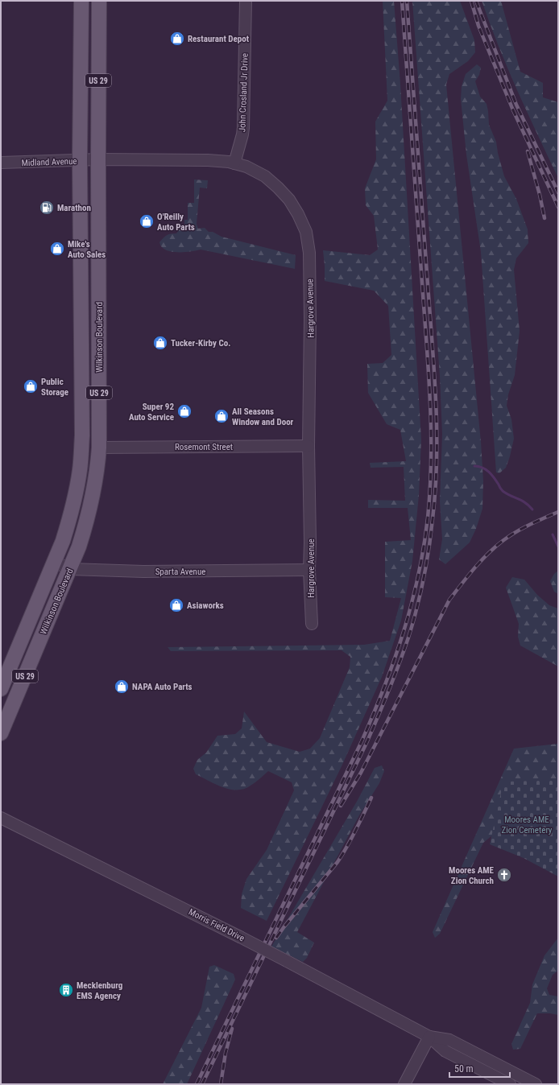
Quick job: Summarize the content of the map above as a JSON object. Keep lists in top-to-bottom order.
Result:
{
  "streets": {
    "main road": ["US 29", "Wilkinson Boulevard"],
    "street": [
      "John Crosland Jr Drive",
      "Midland Avenue",
      "Hargrove Avenue",
      "Rosemont Street",
      "Sparta Avenue",
      "Morris Field Drive"
    ]
  },
  "crossings": [
    ["John Crosland Jr Drive", "Hargrove Avenue"],
    ["Midland Avenue", "Hargrove Avenue"],
    ["Midland Avenue", "Wilkinson Boulevard"],
    ["Hargrove Avenue", "Wilkinson Boulevard"],
    ["Hargrove Avenue", "Rosemont Street"],
    ["Hargrove Avenue", "Sparta Avenue"],
    ["Wilkinson Boulevard", "Rosemont Street"],
    ["Wilkinson Boulevard", "Sparta Avenue"]
  ],
  "parks": ["Moores AME Zion Cemetery"],
  "places": {
    "shop": [
      "Restaurant Depot",
      "O'Reilly Auto Parts",
      "Mike's Auto Sales",
      "Tucker-Kirby Co.",
      "Public Storage",
      "Super 92 Auto Service",
      "All Seasons Window and Door",
      "Asiaworks",
      "NAPA Auto Parts"
    ],
    "fuel station": ["Marathon"],
    "church": ["Moores AME Zion Church"],
    "building": ["Mecklenburg EMS Agency"]
  },
  "scale_bar": "50 m"
}
